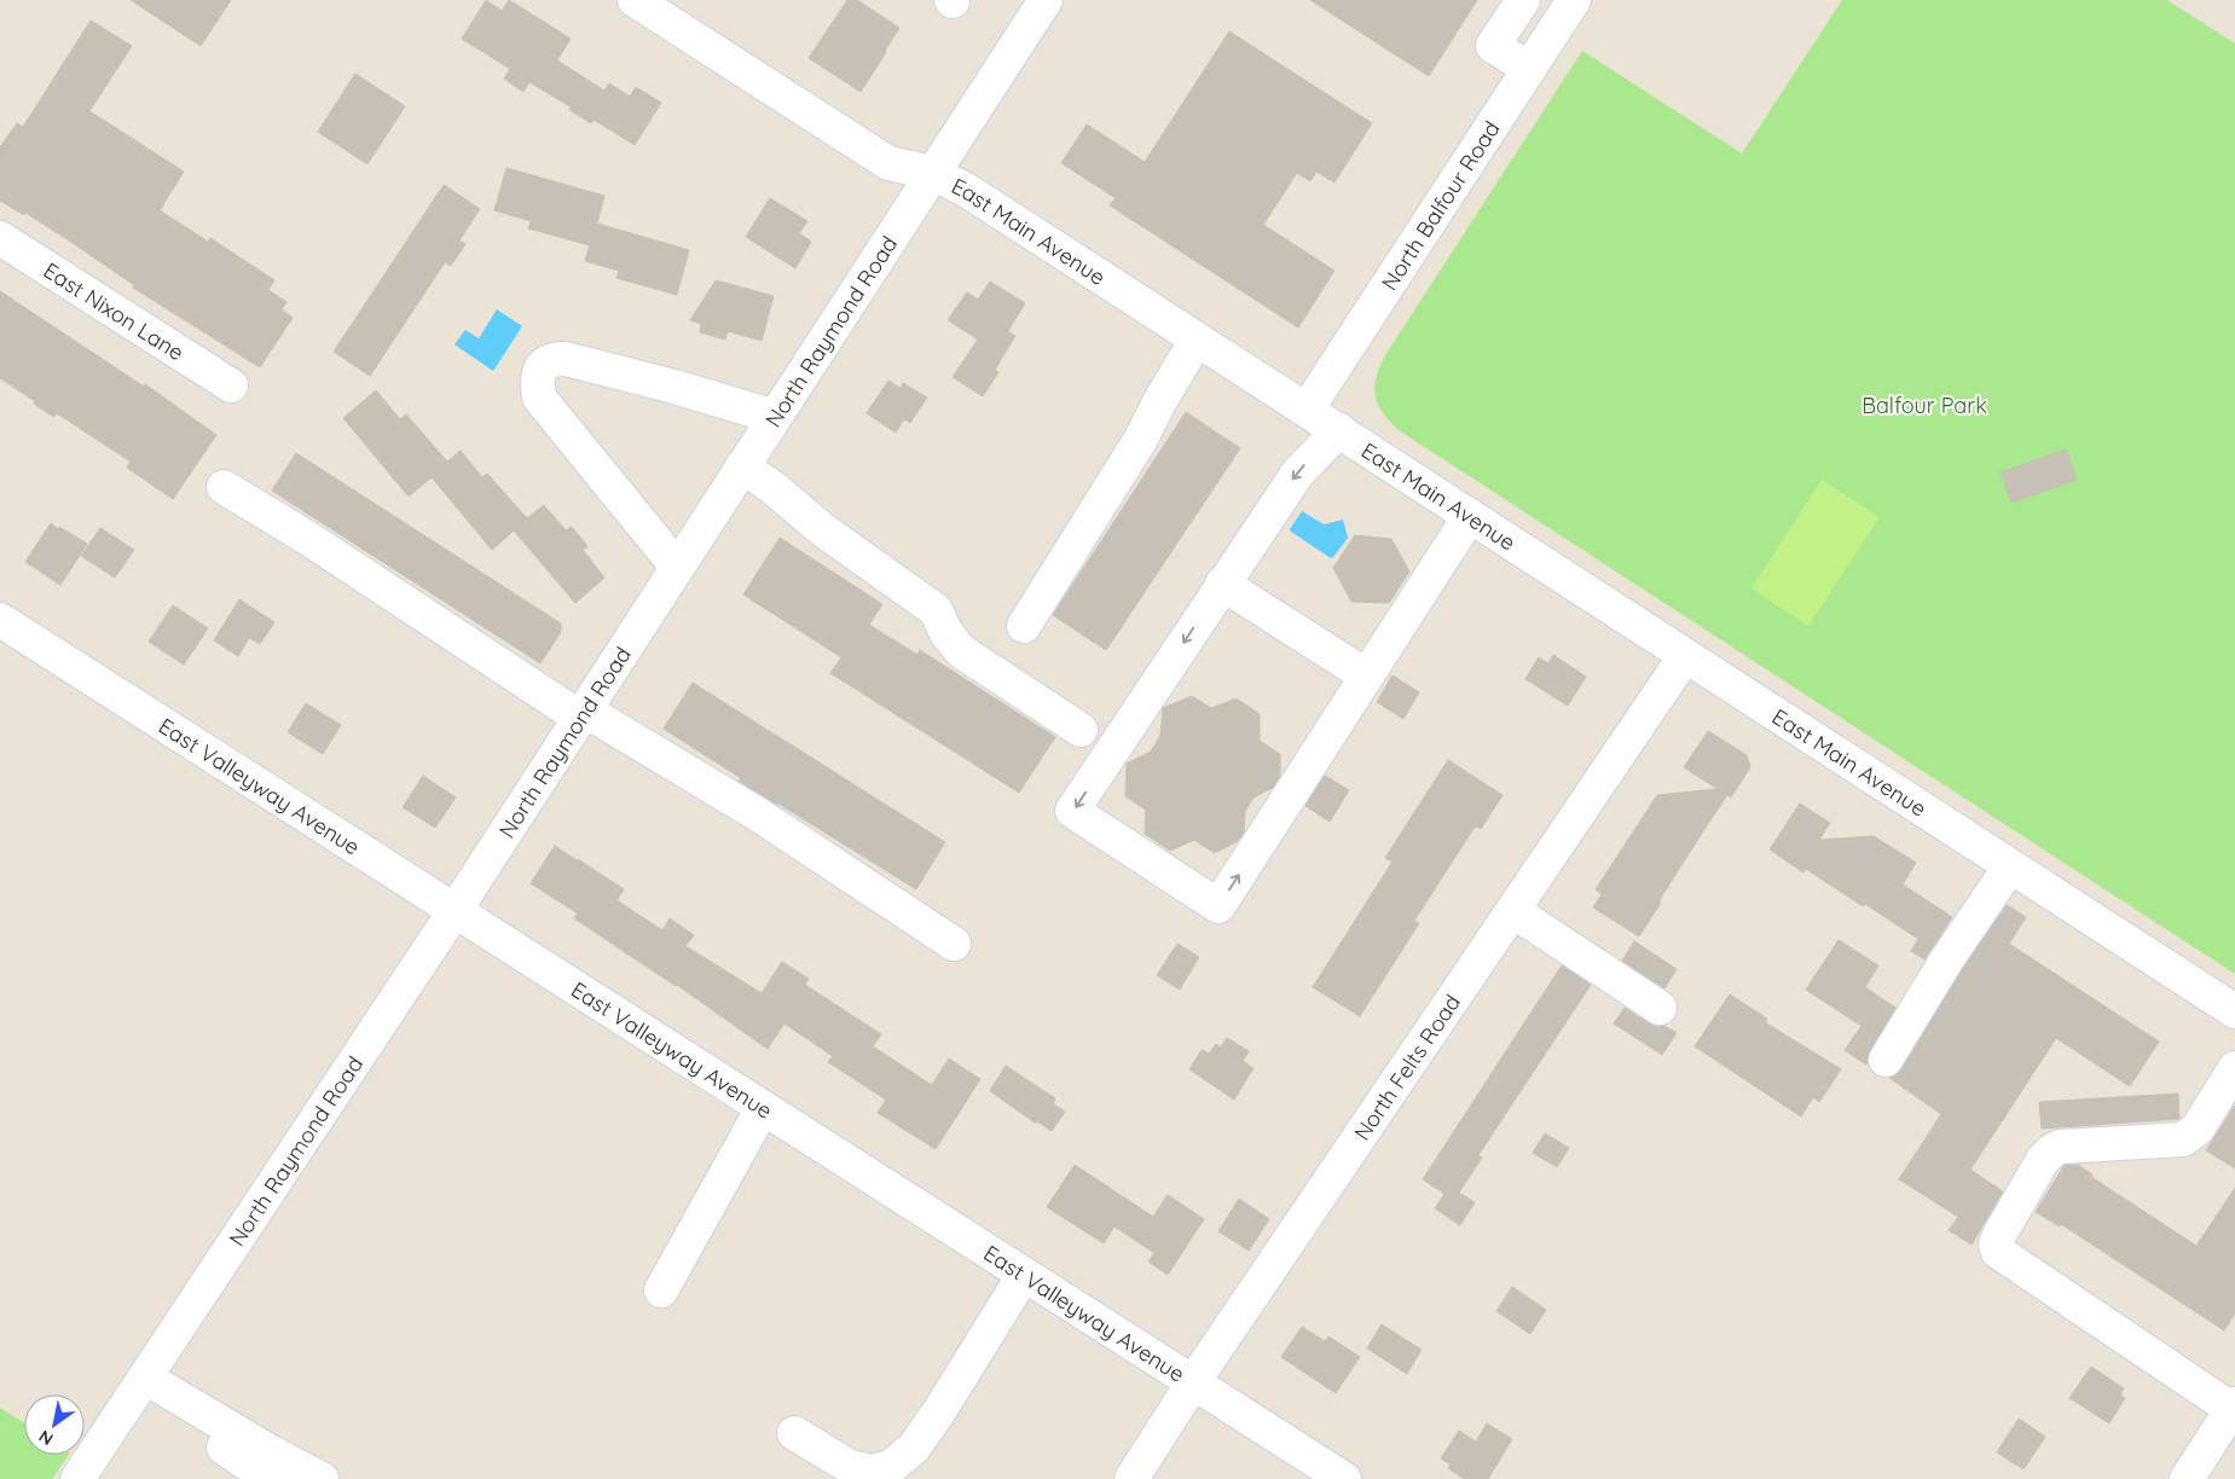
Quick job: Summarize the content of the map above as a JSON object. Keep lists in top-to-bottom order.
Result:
{
  "streets": {
    "street": [
      "North Balfour Road",
      "East Main Avenue",
      "East Nixon Lane",
      "North Raymond Road",
      "East Valleyway Avenue",
      "North Felts Road"
    ]
  },
  "crossings": [
    ["North Balfour Road", "East Main Avenue"],
    ["East Main Avenue", "North Raymond Road"],
    ["East Main Avenue", "North Felts Road"],
    ["North Raymond Road", "East Valleyway Avenue"],
    ["East Valleyway Avenue", "North Felts Road"]
  ],
  "parks": ["Balfour Park"],
  "north": "bottom left"
}
